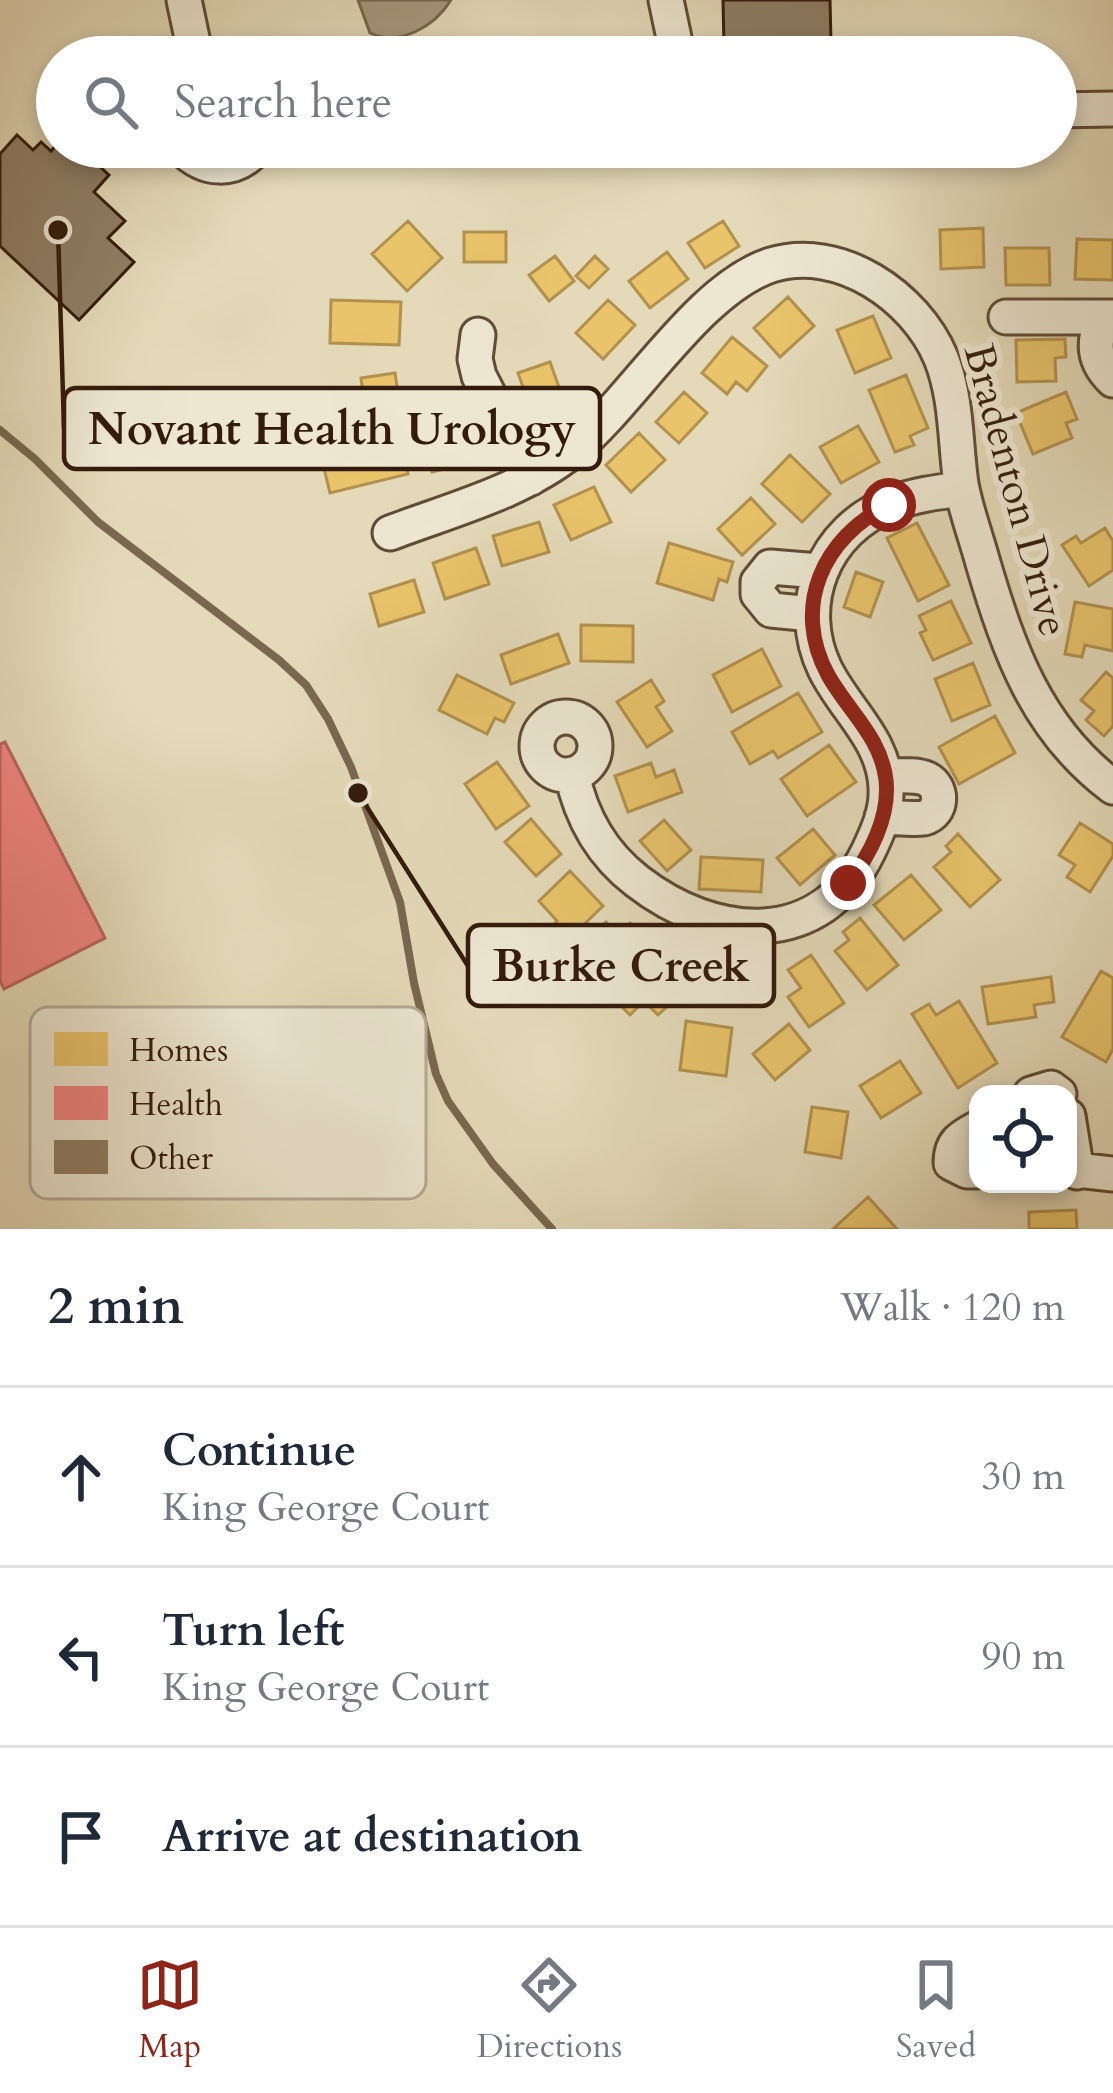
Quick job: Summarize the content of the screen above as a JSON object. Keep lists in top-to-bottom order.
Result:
{
  "streets": {
    "street": ["Bradenton Drive"]
  },
  "places": ["Novant Health Urology", "Burke Creek"],
  "legend": ["Homes", "Health", "Other"],
  "page": {
    "search": "Search here",
    "heading": ["2 min", "Walk · 120 m"],
    "list": [
      ["Continue", "King George Court", "30 m"],
      ["Turn left", "King George Court", "90 m"],
      "Arrive at destination"
    ],
    "nav": ["Map", "Directions", "Saved"]
  }
}
